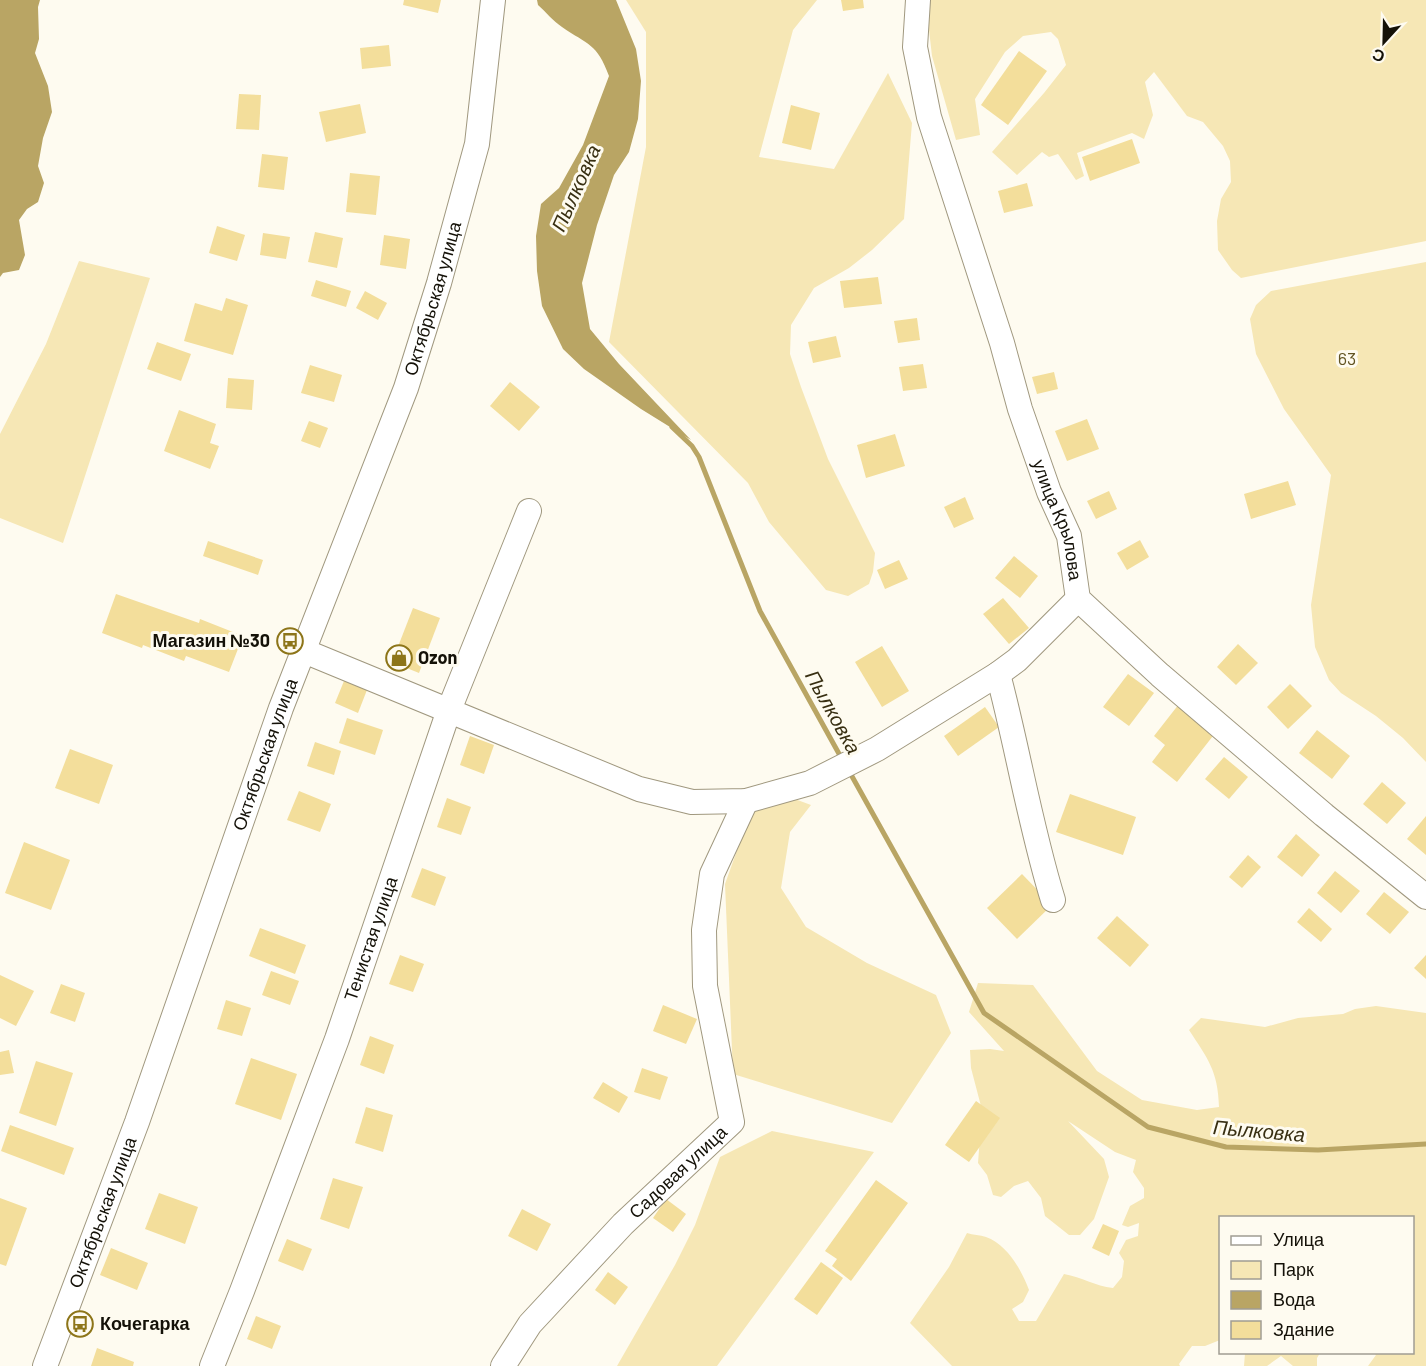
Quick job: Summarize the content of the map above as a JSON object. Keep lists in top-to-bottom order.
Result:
{
  "streets": {
    "street": [
      "Октябрьская улица",
      "улица Крылова",
      "Тенистая улица",
      "Садовая улица"
    ]
  },
  "water": ["Пылковка"],
  "parks": ["63"],
  "places": {
    "bus stop": ["Магазин №30", "Кочегарка"],
    "shop": ["Ozon"]
  },
  "legend": [
    "Улица",
    "Парк",
    "Вода",
    "Здание"
  ],
  "north": "bottom"
}
